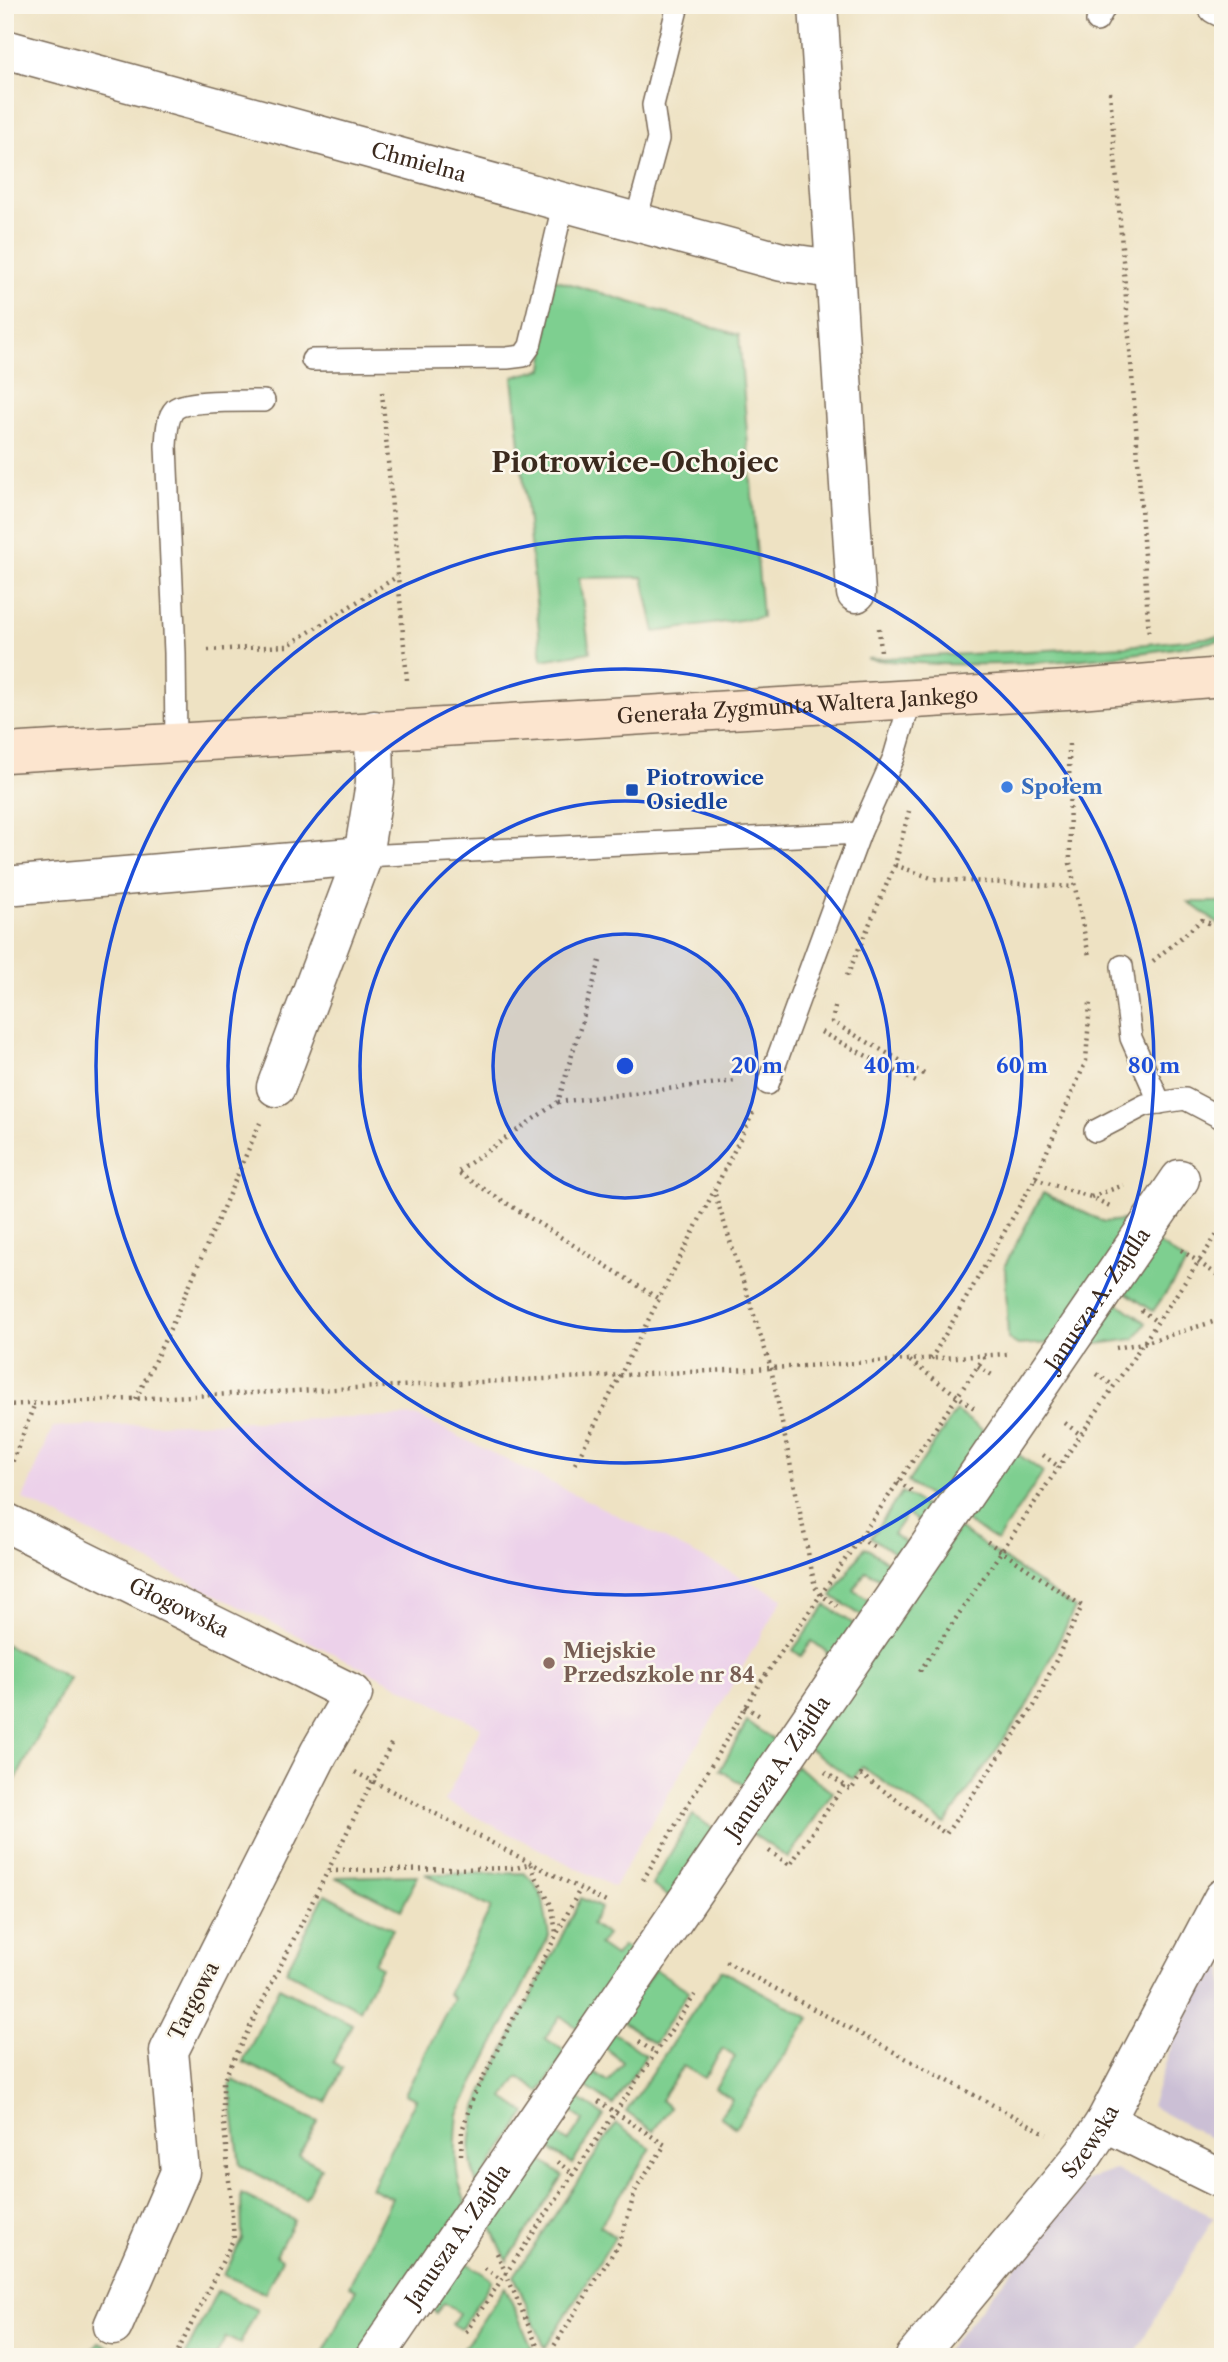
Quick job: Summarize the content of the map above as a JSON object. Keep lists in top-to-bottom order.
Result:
{
  "streets": {
    "street": [
      "Chmielna",
      "Generała Zygmunta Waltera Jankego",
      "Janusza A. Zajdla",
      "Głogowska",
      "Targowa",
      "Szewska"
    ]
  },
  "crossings": [
    ["Głogowska", "Targowa"]
  ],
  "districts": ["Piotrowice-Ochojec"],
  "places": {
    "other": ["Społem", "Miejskie Przedszkole nr 84"],
    "transit": ["Piotrowice Osiedle"]
  },
  "rings": [
    "20 m",
    "40 m",
    "60 m",
    "80 m"
  ]
}
